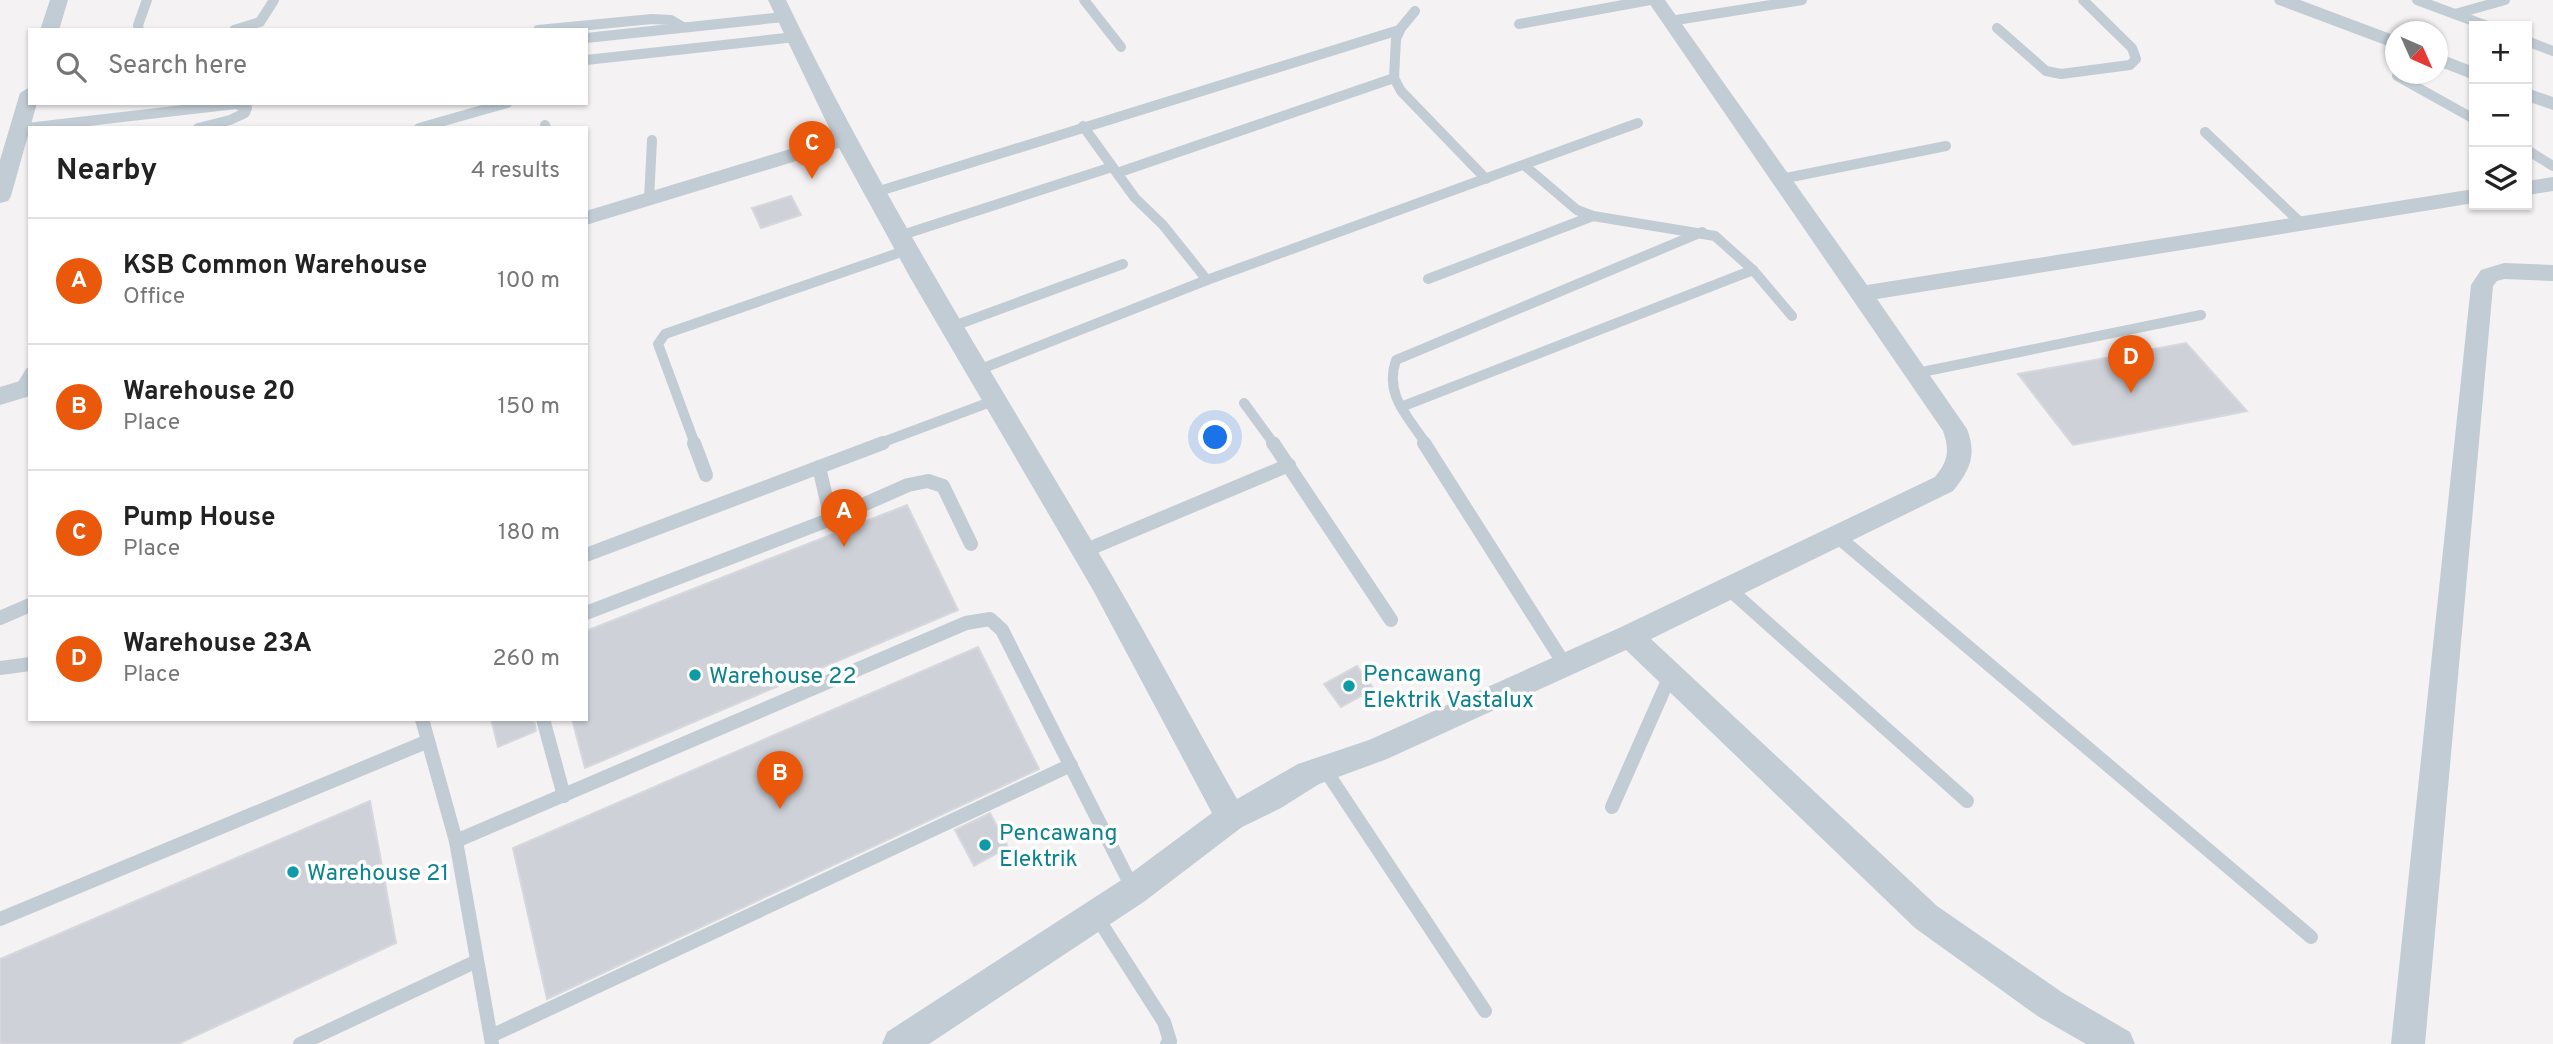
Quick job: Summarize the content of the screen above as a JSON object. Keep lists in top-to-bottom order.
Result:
{
  "places": [
    "Warehouse 22",
    "Pencawang Elektrik Vastalux",
    "Pencawang Elektrik",
    "Warehouse 21"
  ],
  "north": "bottom right",
  "page": {
    "map_buttons": ["+", "−"],
    "search": "Search here",
    "pins": [
      "C",
      "D",
      "A",
      "B"
    ],
    "heading": ["Nearby", "4 results"],
    "list": [
      {
        "mark": "A",
        "name": "KSB Common Warehouse",
        "note": "Office",
        "value": "100 m"
      },
      {
        "mark": "B",
        "name": "Warehouse 20",
        "note": "Place",
        "value": "150 m"
      },
      {
        "mark": "C",
        "name": "Pump House",
        "note": "Place",
        "value": "180 m"
      },
      {
        "mark": "D",
        "name": "Warehouse 23A",
        "note": "Place",
        "value": "260 m"
      }
    ]
  }
}
